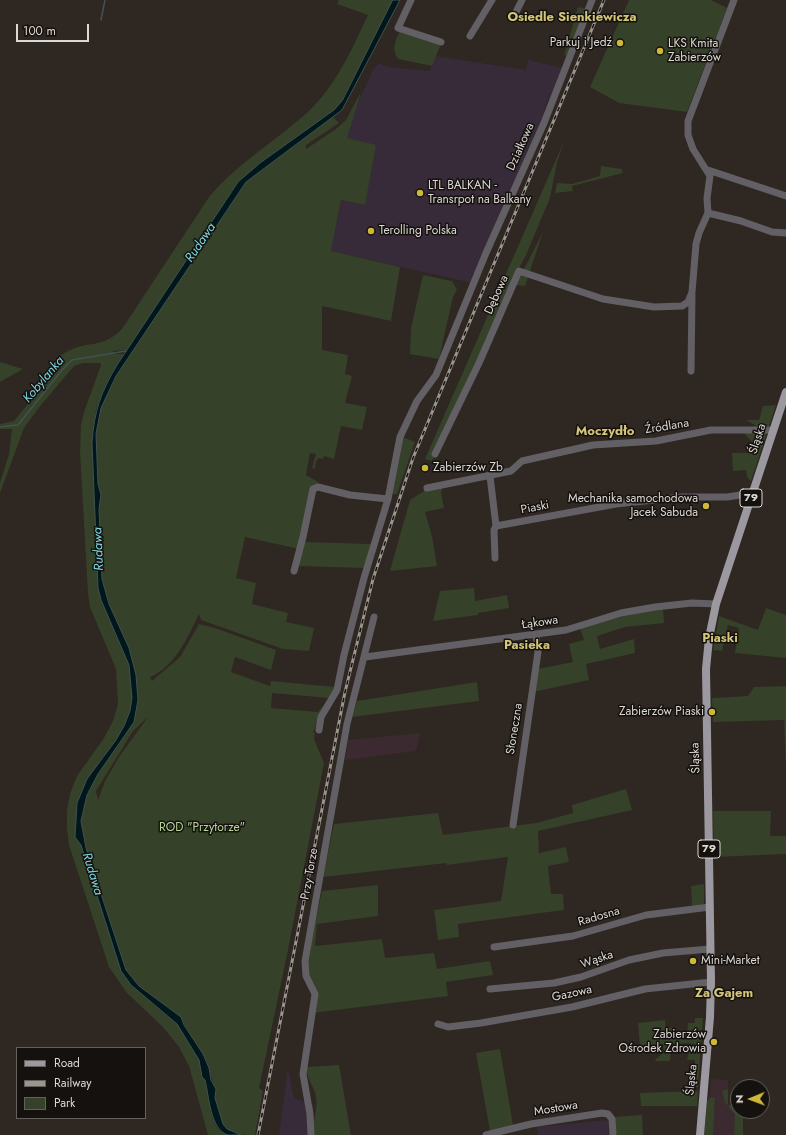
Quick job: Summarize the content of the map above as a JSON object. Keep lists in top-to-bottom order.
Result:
{
  "streets": {
    "main road": ["Śląska", "79"],
    "street": [
      "Działkowa",
      "Dębowa",
      "Źródlana",
      "Piaski",
      "Łąkowa",
      "Słoneczna",
      "Przy Torze",
      "Radosna",
      "Wąska",
      "Gazowa",
      "Mostowa"
    ]
  },
  "crossings": [
    ["Źródlana", "Śląska"],
    ["Śląska", "Piaski"],
    ["Śląska", "Łąkowa"],
    ["Śląska", "Radosna"],
    ["Śląska", "Wąska"],
    ["Śląska", "Gazowa"],
    ["Łąkowa", "Słoneczna"],
    ["Łąkowa", "Przy Torze"]
  ],
  "districts": [
    "Osiedle Sienkiewicza",
    "Moczydło",
    "Piaski",
    "Pasieka",
    "Za Gajem"
  ],
  "water": ["Rudawa", "Kobylanka"],
  "parks": ["ROD \"Przytorze\""],
  "places": [
    "Parkuj i Jedź",
    "LKS Kmita Zabierzów",
    "LTL BALKAN - Transrpot na Balkany",
    "Terolling Polska",
    "Zabierzów Zb",
    "Mechanika samochodowa Jacek Sabuda",
    "Zabierzów Piaski",
    "Mini-Market",
    "Zabierzów Ośrodek Zdrowia"
  ],
  "legend": ["Road", "Railway", "Park"],
  "scale_bar": "100 m",
  "north": "left"
}
